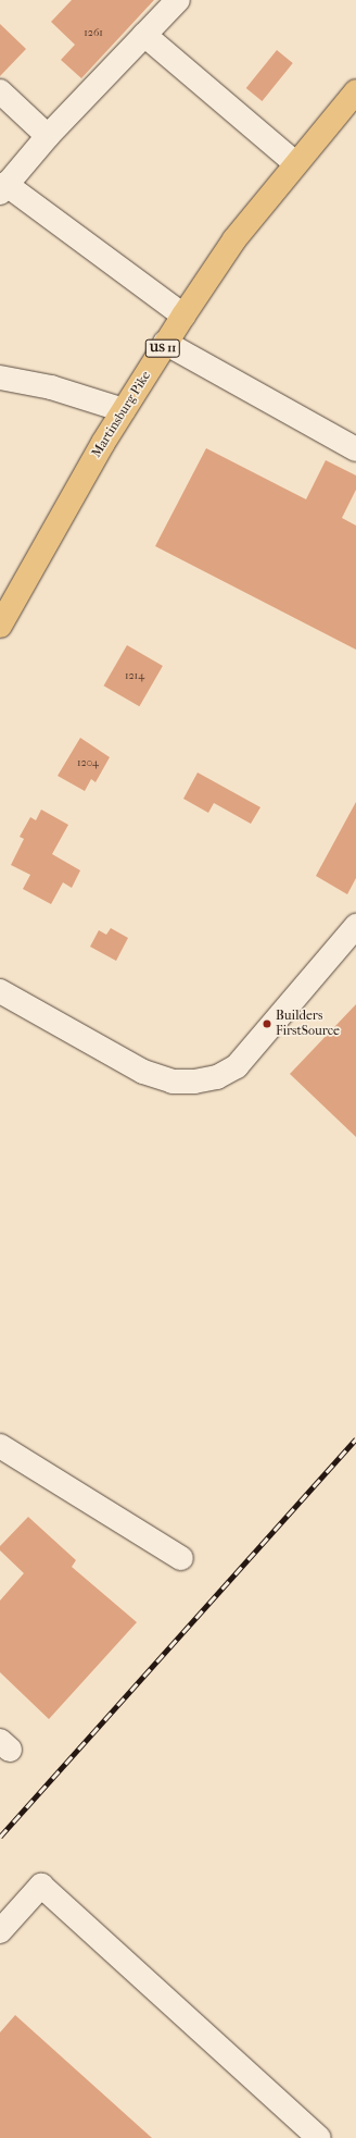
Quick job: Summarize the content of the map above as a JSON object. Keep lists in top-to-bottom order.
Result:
{
  "streets": {
    "main road": ["US 11", "Martinsburg Pike"]
  },
  "places": ["Builders FirstSource"],
  "house_numbers": ["1261", "1214", "1204"]
}
